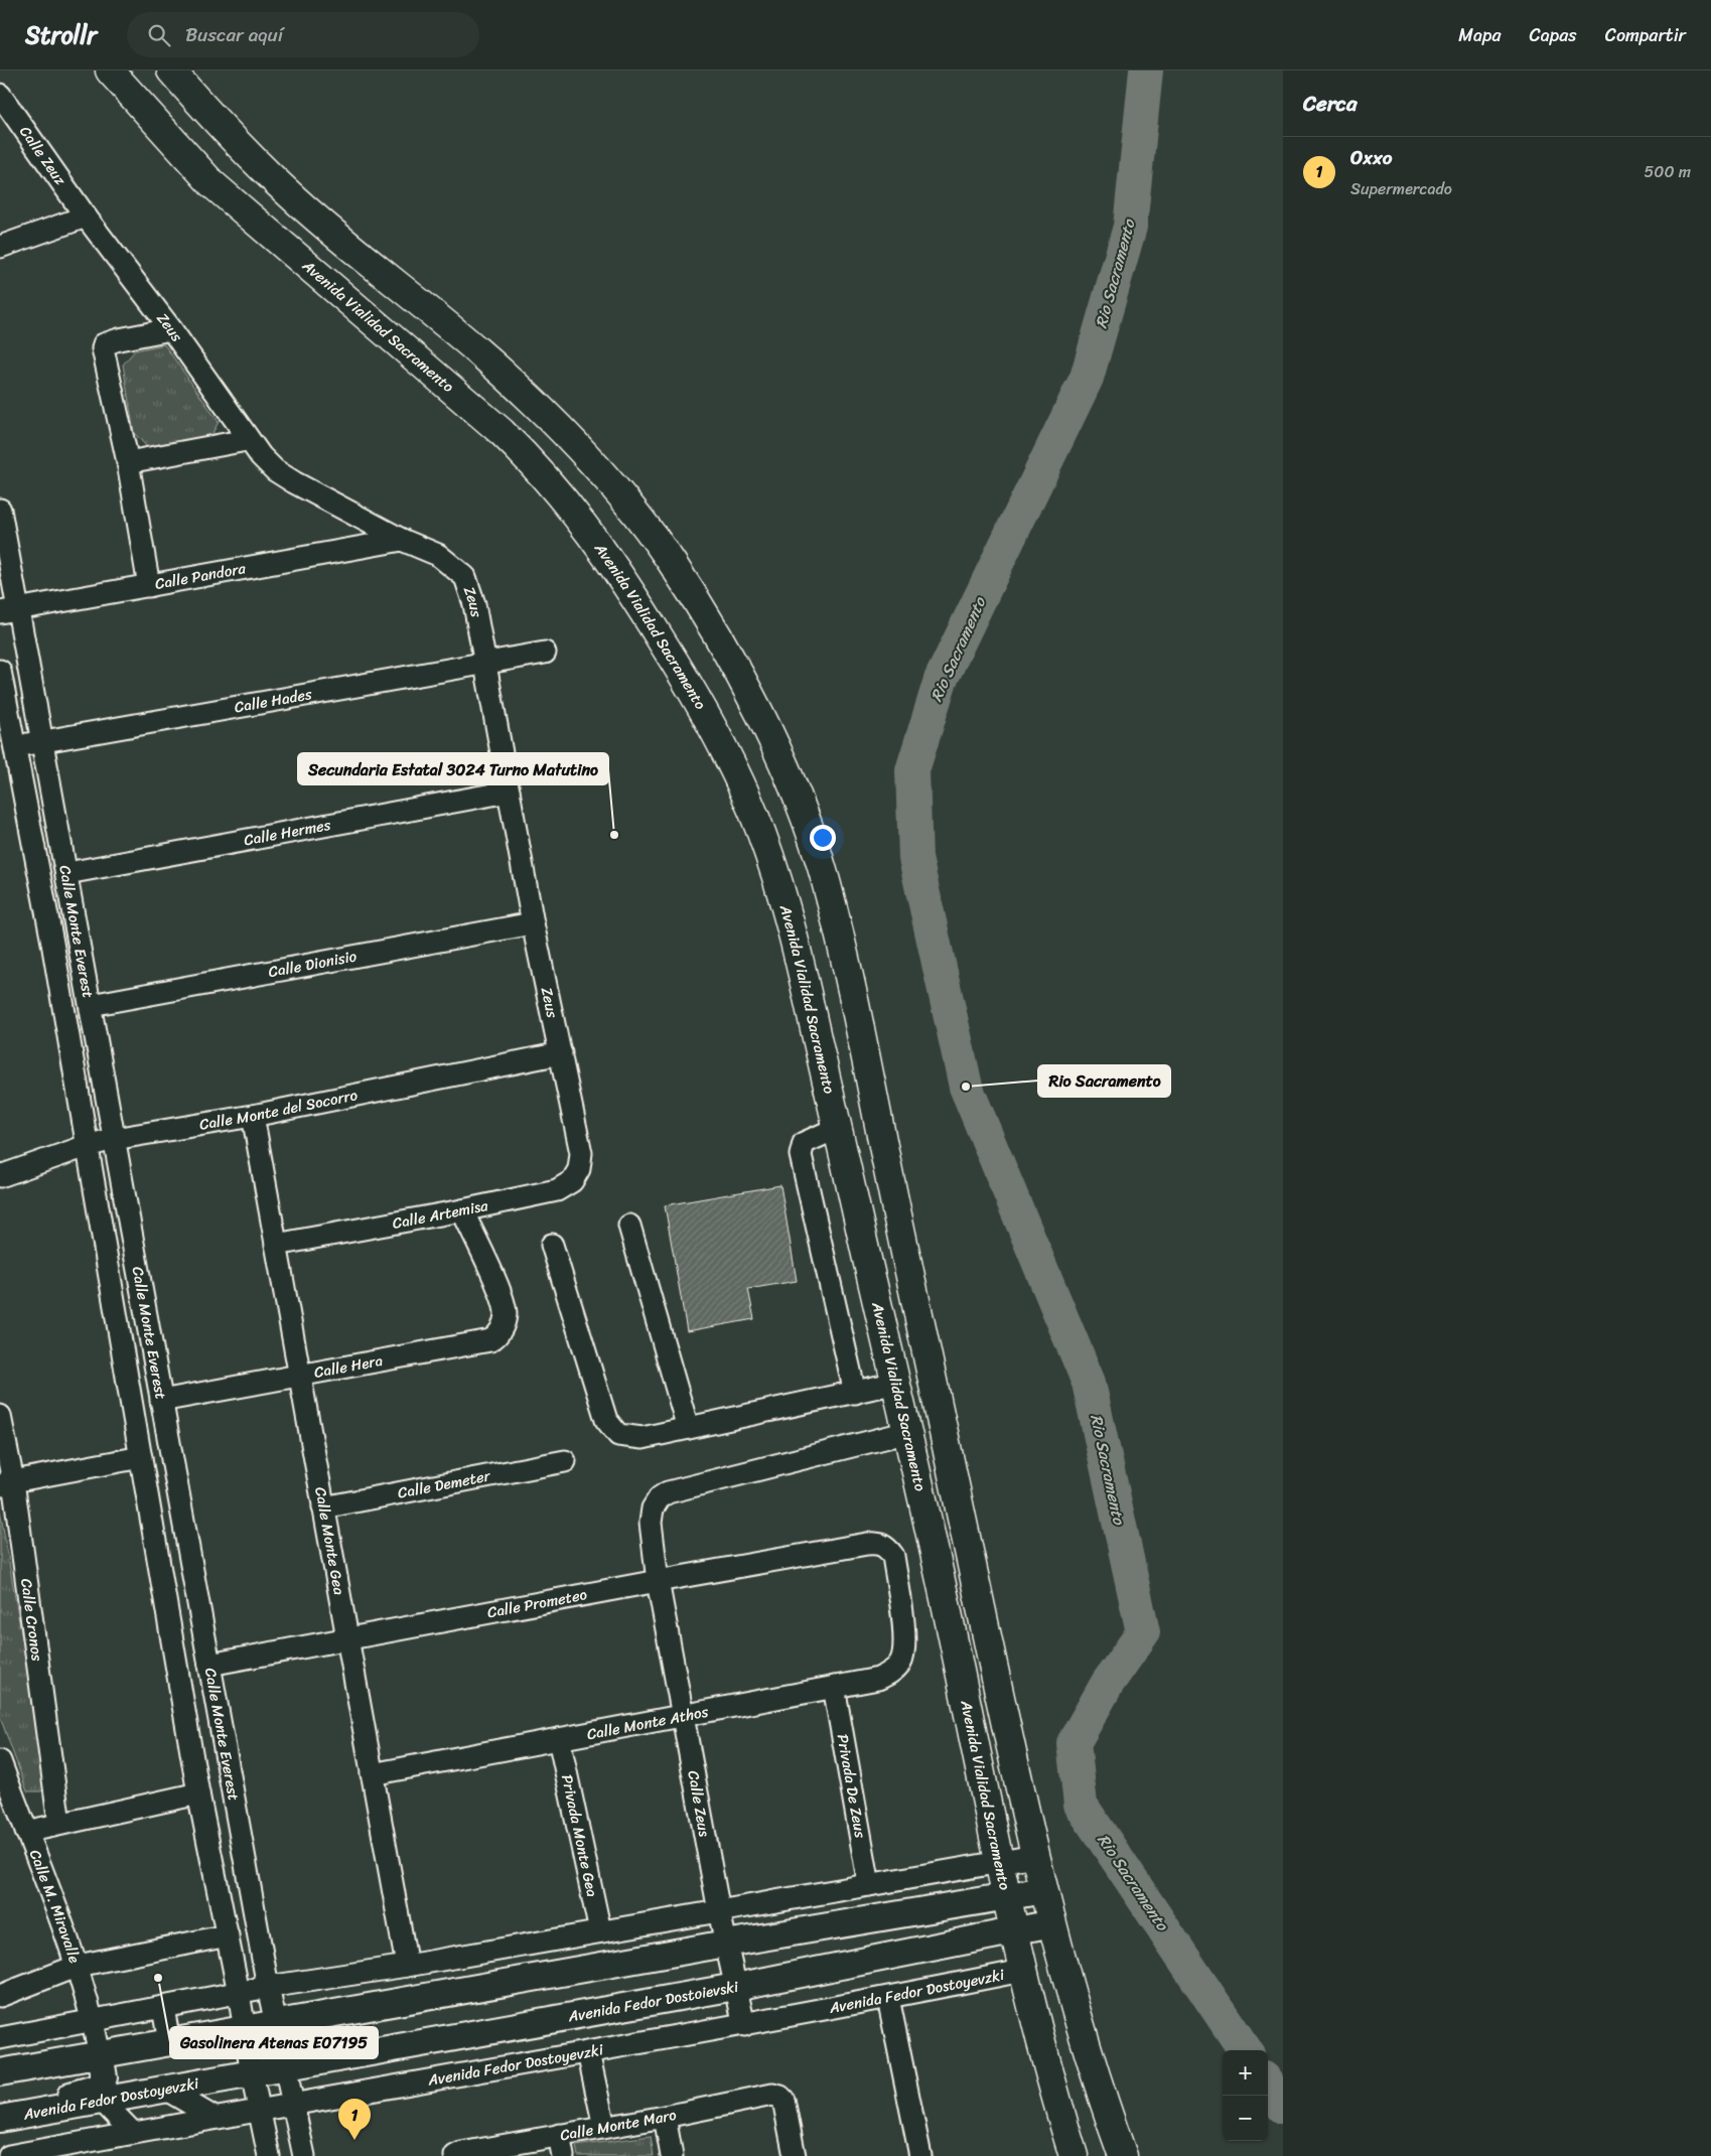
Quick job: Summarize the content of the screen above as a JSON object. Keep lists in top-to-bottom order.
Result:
{
  "streets": {
    "highway": ["Avenida Vialidad Sacramento"],
    "main road": ["Avenida Fedor Dostoyevzki", "Avenida Fedor Dostoievski"],
    "street": [
      "Calle Zeuz",
      "Zeus",
      "Calle Pandora",
      "Calle Hades",
      "Calle Hermes",
      "Calle Monte Everest",
      "Calle Dionisio",
      "Calle Monte del Socorro",
      "Calle Artemisa",
      "Calle Hera",
      "Calle Demeter",
      "Calle Monte Gea",
      "Calle Prometeo",
      "Calle Cronos",
      "Calle Monte Athos",
      "Privada De Zeus",
      "Calle Zeus",
      "Privada Monte Gea",
      "Calle M. Miravalle",
      "Calle Monte Maro"
    ]
  },
  "crossings": [
    ["Calle Zeuz", "Zeus"],
    ["Avenida Vialidad Sacramento", "Calle Zeus"],
    ["Avenida Vialidad Sacramento", "Avenida Fedor Dostoyevzki"],
    ["Avenida Vialidad Sacramento", "Avenida Fedor Dostoievski"],
    ["Zeus", "Calle Pandora"],
    ["Zeus", "Calle Hades"],
    ["Zeus", "Calle Hermes"],
    ["Zeus", "Calle Dionisio"],
    ["Zeus", "Calle Monte del Socorro"],
    ["Zeus", "Calle Artemisa"],
    ["Calle Pandora", "Calle Monte Everest"],
    ["Calle Hades", "Calle Monte Everest"],
    ["Calle Hermes", "Calle Monte Everest"],
    ["Calle Monte Everest", "Calle Dionisio"],
    ["Calle Monte Everest", "Calle Monte del Socorro"],
    ["Calle Monte Everest", "Calle Hera"],
    ["Calle Monte Everest", "Calle Prometeo"],
    ["Calle Monte Everest", "Avenida Fedor Dostoyevzki"],
    ["Calle Monte Everest", "Avenida Fedor Dostoievski"],
    ["Calle Monte del Socorro", "Calle Monte Gea"],
    ["Calle Artemisa", "Calle Hera"],
    ["Calle Artemisa", "Calle Monte Gea"],
    ["Calle Hera", "Calle Monte Gea"],
    ["Calle Demeter", "Calle Monte Gea"],
    ["Calle Monte Gea", "Calle Prometeo"],
    ["Calle Monte Gea", "Calle Monte Athos"],
    ["Calle Prometeo", "Calle Monte Athos"],
    ["Calle Prometeo", "Calle Zeus"],
    ["Calle Monte Athos", "Privada De Zeus"],
    ["Calle Monte Athos", "Calle Zeus"],
    ["Calle Monte Athos", "Privada Monte Gea"],
    ["Calle Zeus", "Avenida Fedor Dostoyevzki"],
    ["Calle Zeus", "Avenida Fedor Dostoievski"],
    ["Avenida Fedor Dostoyevzki", "Avenida Fedor Dostoievski"]
  ],
  "water": ["Rio Sacramento"],
  "places": ["Secundaria Estatal 3024 Turno Matutino", "Rio Sacramento", "Gasolinera Atenas E07195"],
  "page": {
    "header": "Strollr",
    "search": "Buscar aquí",
    "nav": ["Mapa", "Capas", "Compartir"],
    "heading": "Cerca",
    "list": [
      {
        "mark": "1",
        "name": "Oxxo",
        "note": "Supermercado",
        "value": "500 m"
      }
    ],
    "map_buttons": ["+", "−"],
    "pins": "1"
  }
}
